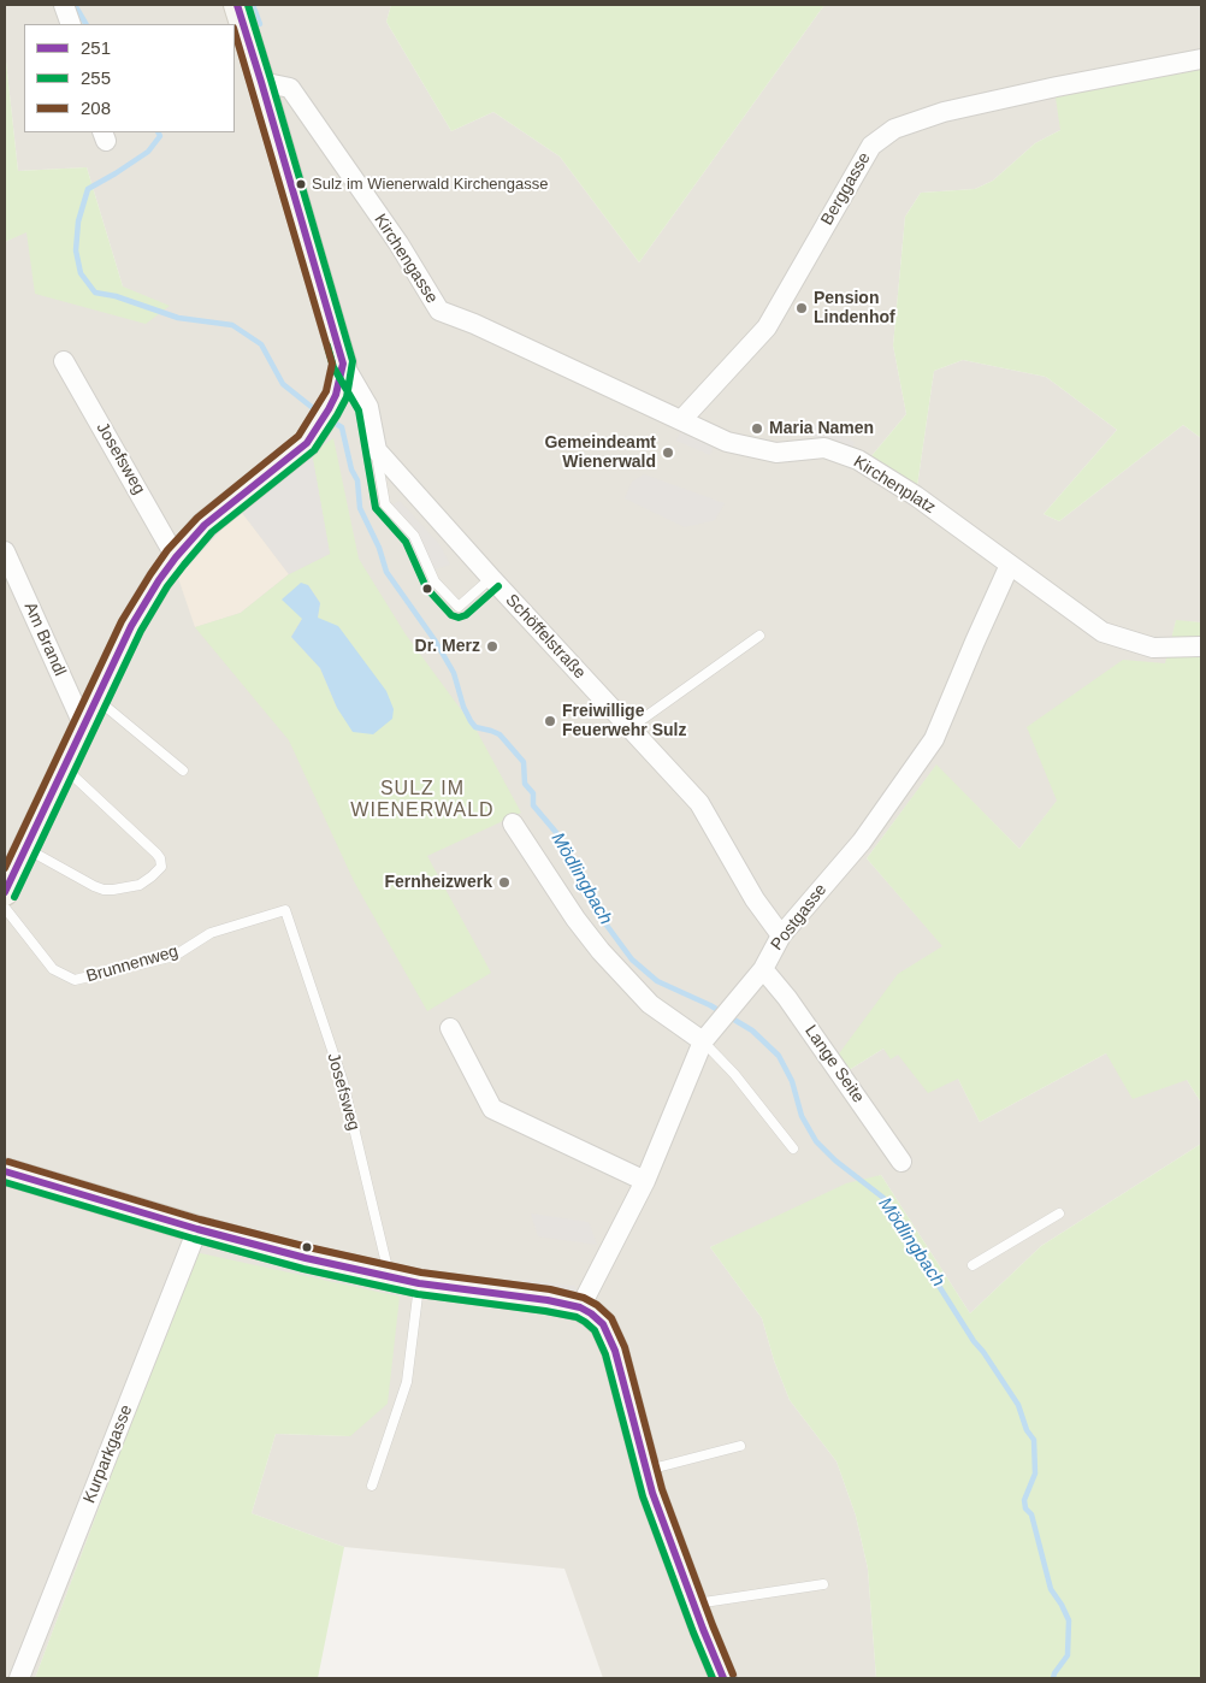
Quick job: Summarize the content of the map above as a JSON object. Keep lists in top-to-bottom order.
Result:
{
  "streets": {
    "street": [
      "Berggasse",
      "Kirchengasse",
      "Josefsweg",
      "Kirchenplatz",
      "Schöffelstraße",
      "Am Brandl",
      "Postgasse",
      "Lange Seite",
      "Kurparkgasse"
    ],
    "lane": ["Brunnenweg"]
  },
  "crossings": [
    ["Berggasse", "Kirchenplatz"],
    ["Kirchengasse", "Kirchenplatz"],
    ["Josefsweg", "Brunnenweg"],
    ["Kirchenplatz", "Postgasse"],
    ["Schöffelstraße", "Postgasse"],
    ["Postgasse", "Lange Seite"]
  ],
  "districts": ["SULZ IM WIENERWALD"],
  "water": ["Mödlingbach"],
  "places": [
    "Sulz im Wienerwald Kirchengasse",
    "Pension Lindenhof",
    "Maria Namen",
    "Gemeindeamt Wienerwald",
    "Dr. Merz",
    "Freiwillige Feuerwehr Sulz",
    "Fernheizwerk"
  ],
  "lines": ["transit line 251", "transit line 255", "transit line 208"],
  "legend": ["251", "255", "208"]
}
